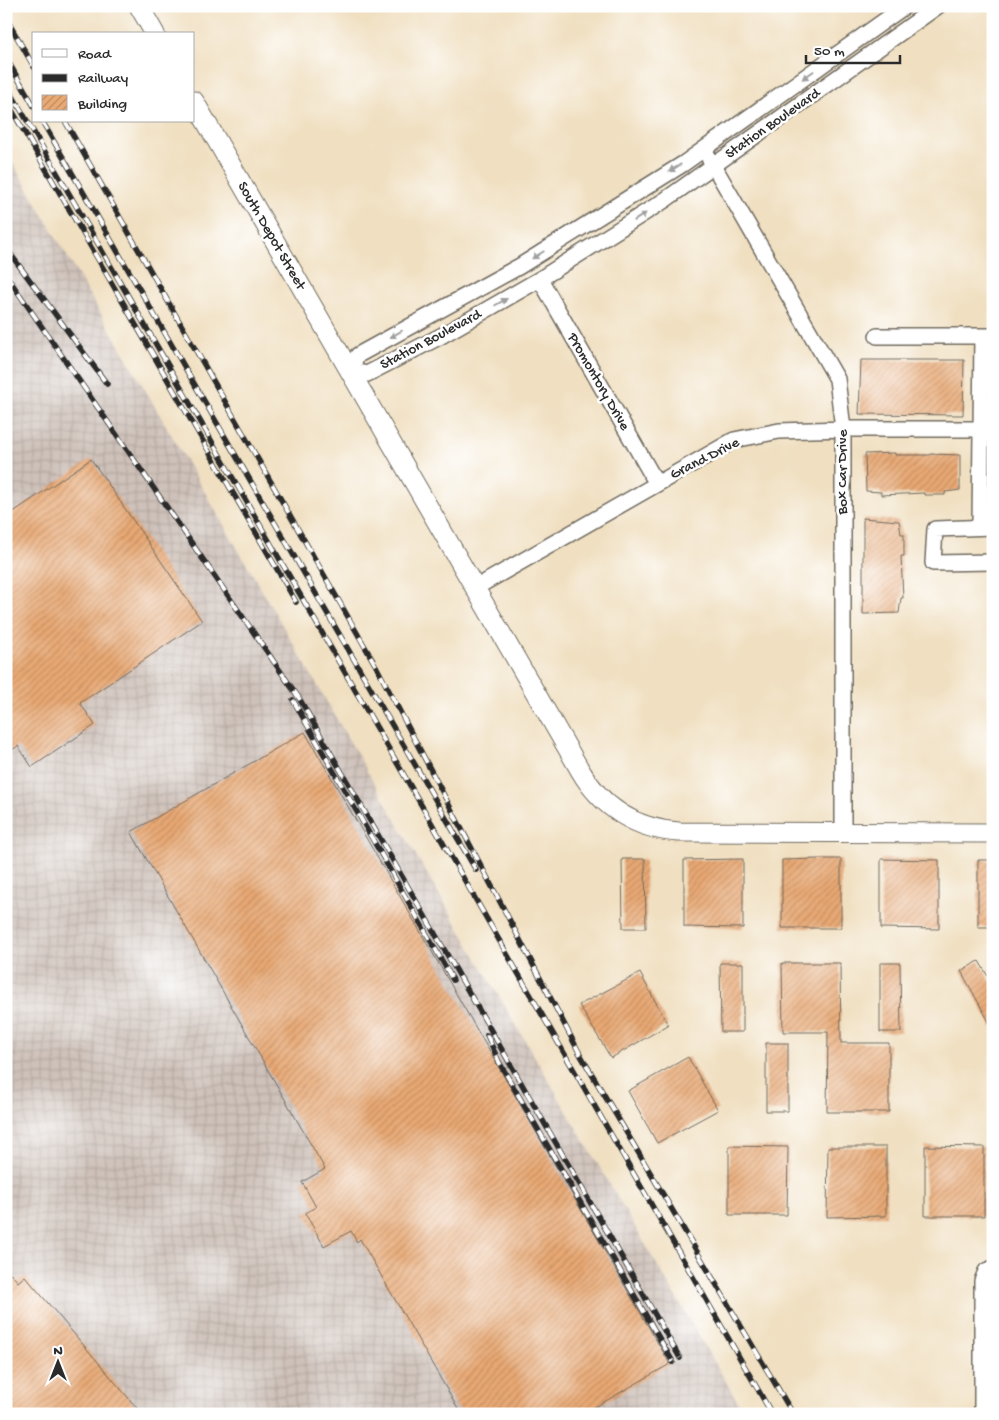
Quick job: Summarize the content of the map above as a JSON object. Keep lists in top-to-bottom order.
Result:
{
  "streets": {
    "street": [
      "Station Boulevard",
      "South Depot Street",
      "Promontory Drive",
      "Grand Drive",
      "Box Car Drive"
    ]
  },
  "crossings": [
    ["Station Boulevard", "South Depot Street"],
    ["Station Boulevard", "Promontory Drive"],
    ["Station Boulevard", "Box Car Drive"],
    ["South Depot Street", "Grand Drive"],
    ["South Depot Street", "Box Car Drive"],
    ["Promontory Drive", "Grand Drive"],
    ["Grand Drive", "Box Car Drive"]
  ],
  "legend": ["Road", "Railway", "Building"],
  "scale_bar": "50 m",
  "north": "top"
}
